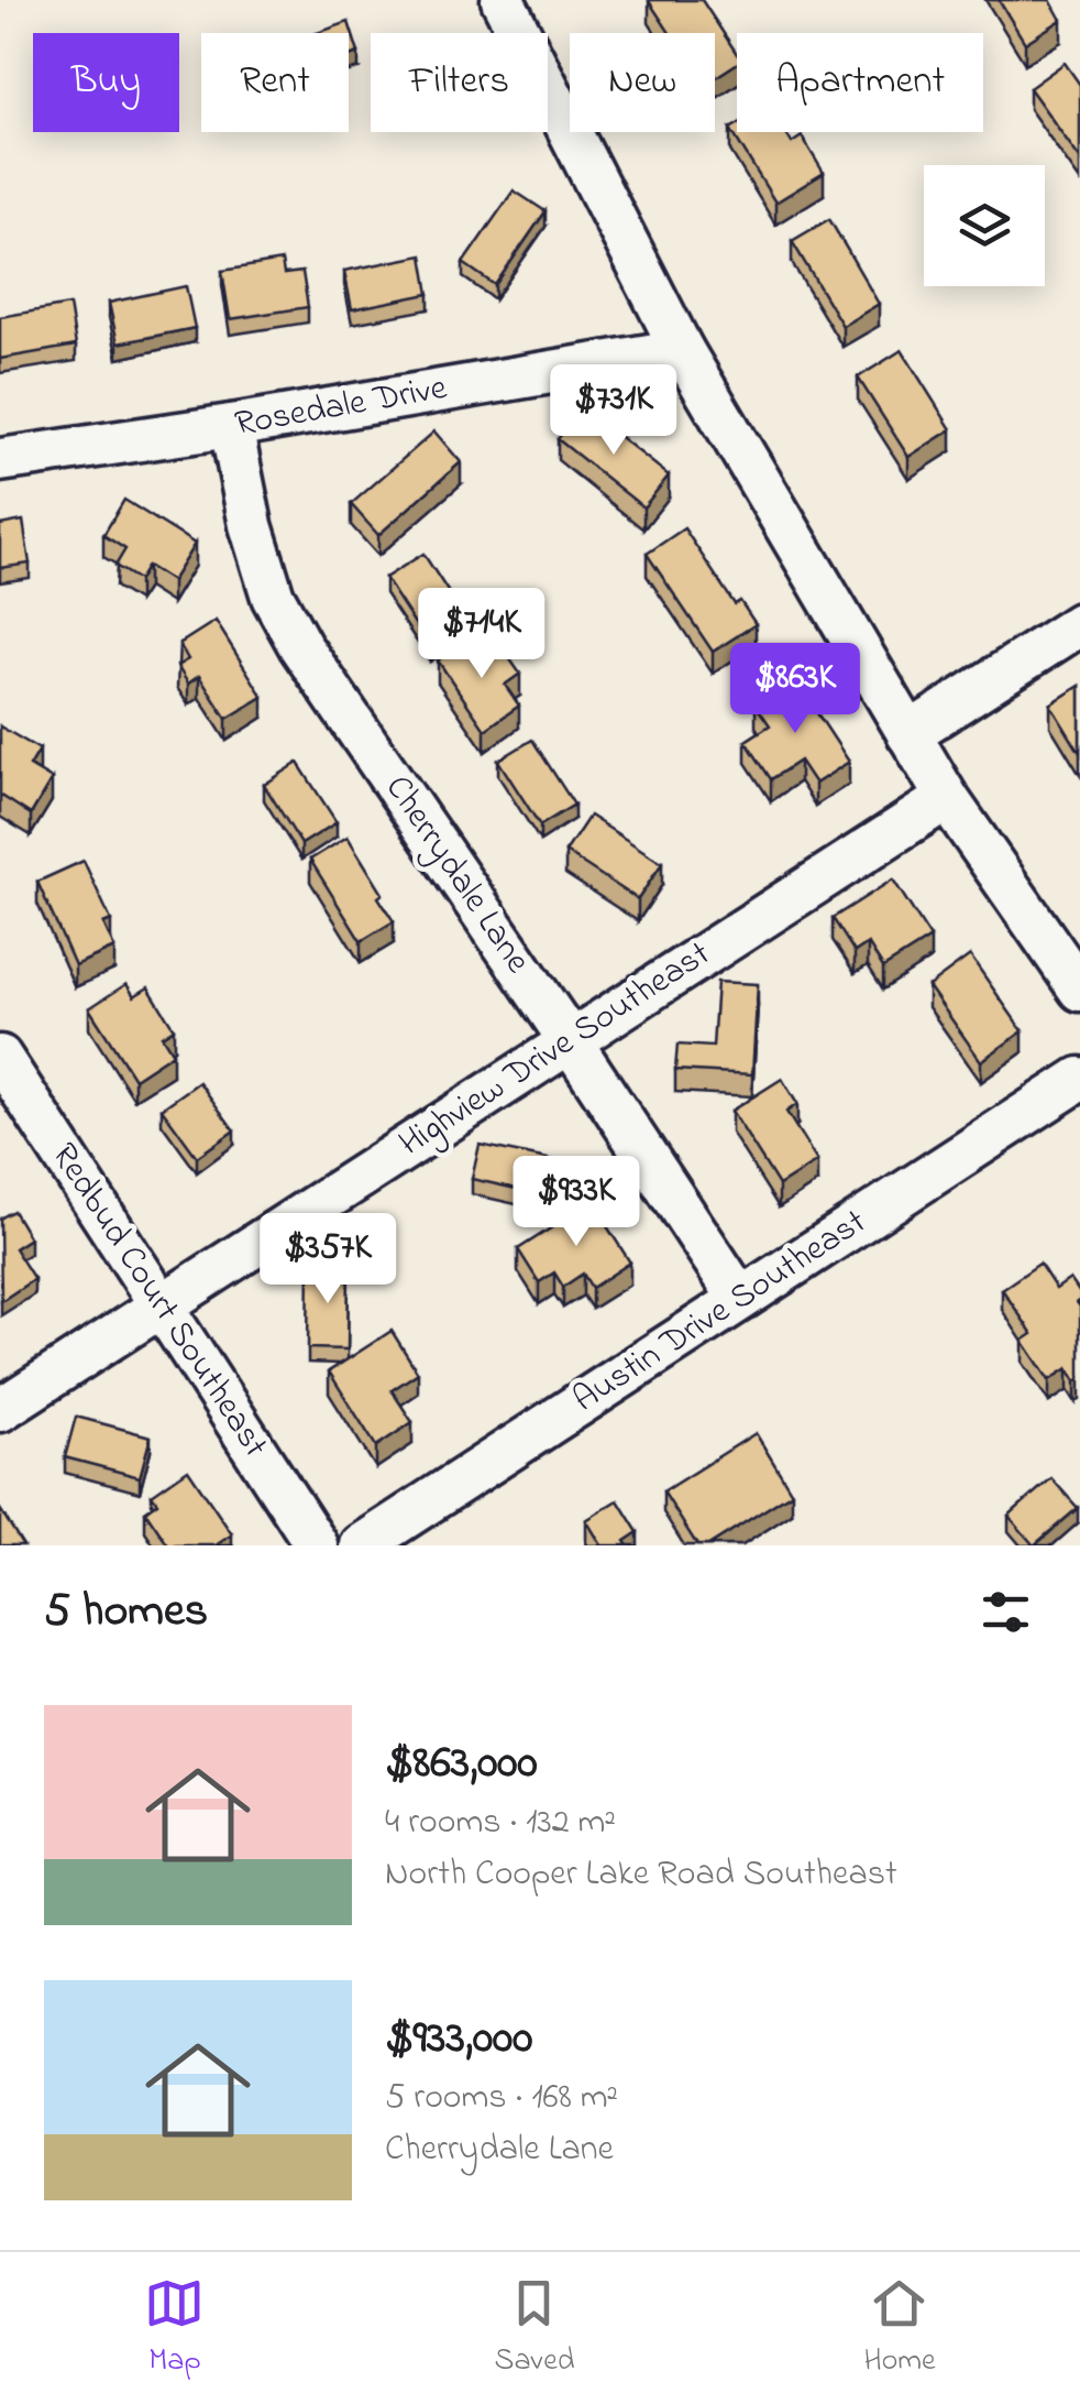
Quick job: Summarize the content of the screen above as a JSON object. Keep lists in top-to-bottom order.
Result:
{
  "streets": {
    "street": [
      "Rosedale Drive",
      "Cherrydale Lane",
      "Highview Drive Southeast",
      "Redbud Court Southeast",
      "Austin Drive Southeast"
    ]
  },
  "crossings": [
    ["Rosedale Drive", "Cherrydale Lane"],
    ["Cherrydale Lane", "Highview Drive Southeast"],
    ["Cherrydale Lane", "Austin Drive Southeast"],
    ["Highview Drive Southeast", "Redbud Court Southeast"]
  ],
  "page": {
    "chip": [
      "Buy",
      "Rent",
      "Filters",
      "New",
      "Apartment"
    ],
    "price": [
      "$731K",
      "$714K",
      "$863K",
      "$933K",
      "$357K"
    ],
    "heading": "5 homes",
    "list": [
      {
        "name": "$863,000",
        "note": "4 rooms · 132 m² · North Cooper Lake Road Southeast"
      },
      {
        "name": "$933,000",
        "note": "5 rooms · 168 m² · Cherrydale Lane"
      }
    ],
    "tabs": ["Map", "Saved", "Home"]
  }
}
